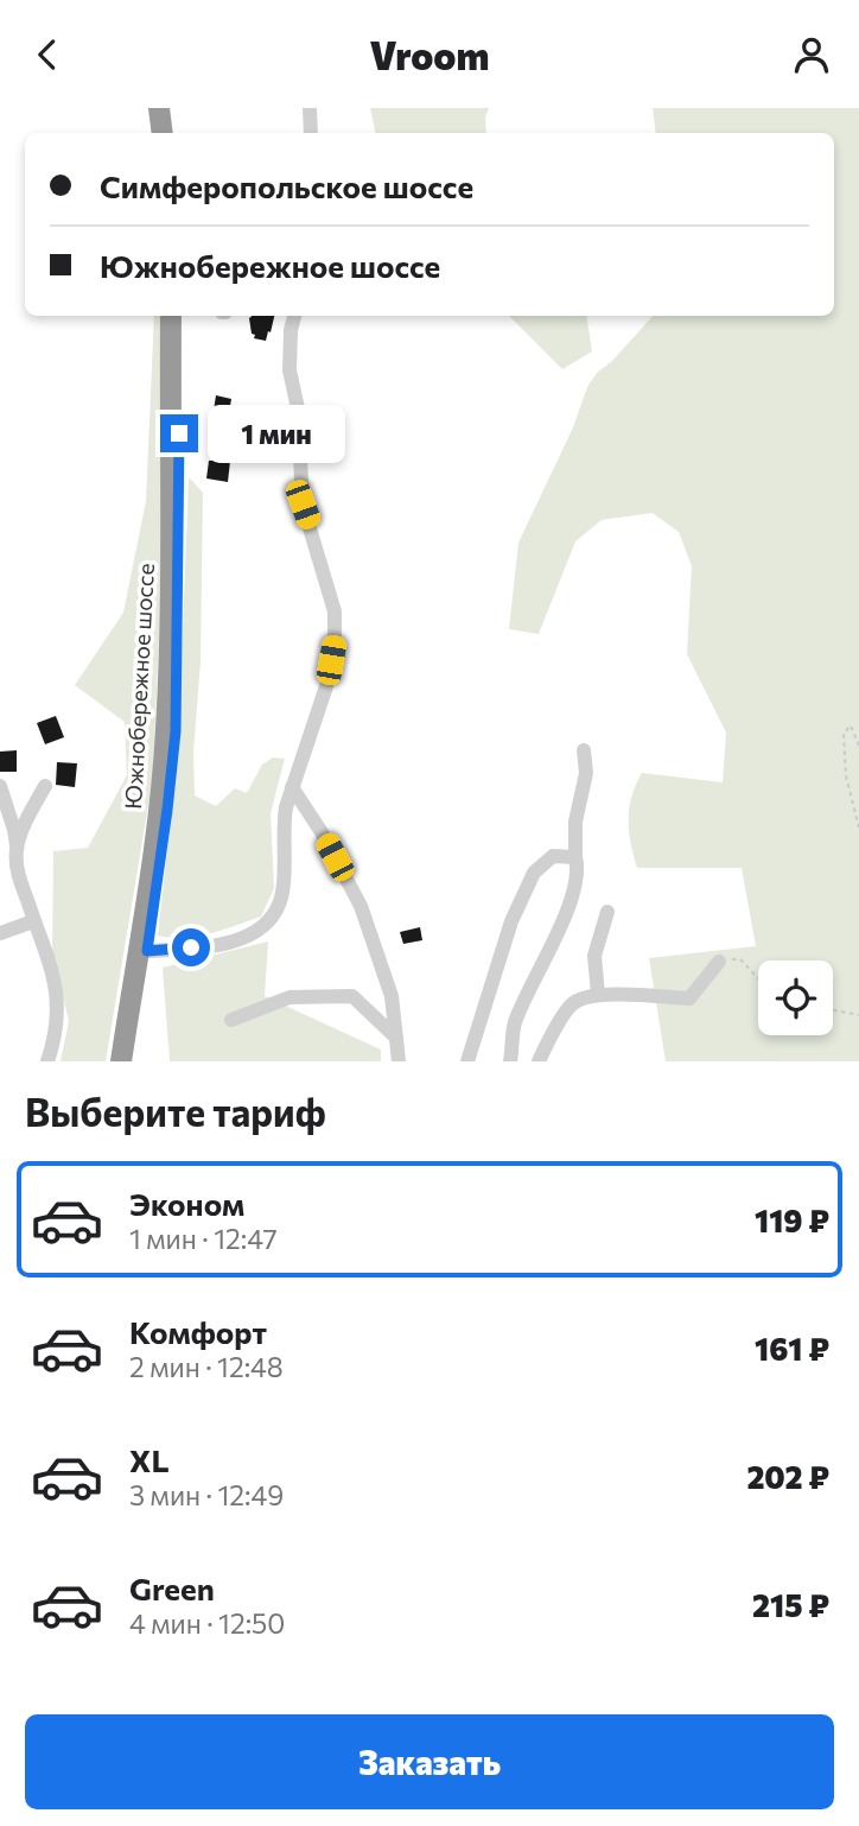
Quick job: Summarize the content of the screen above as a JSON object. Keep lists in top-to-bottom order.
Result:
{
  "streets": {
    "highway": ["Южнобережное шоссе"]
  },
  "page": {
    "header": "Vroom",
    "banner": ["Симферопольское шоссе", "Южнобережное шоссе"],
    "bubble": "1 мин",
    "heading": "Выберите тариф",
    "list": [
      {
        "name": "Эконом",
        "note": "1 мин · 12:47",
        "value": "119 ₽"
      },
      {
        "name": "Комфорт",
        "note": "2 мин · 12:48",
        "value": "161 ₽"
      },
      {
        "name": "XL",
        "note": "3 мин · 12:49",
        "value": "202 ₽"
      },
      {
        "name": "Green",
        "note": "4 мин · 12:50",
        "value": "215 ₽"
      }
    ],
    "buttons": "Заказать"
  }
}
